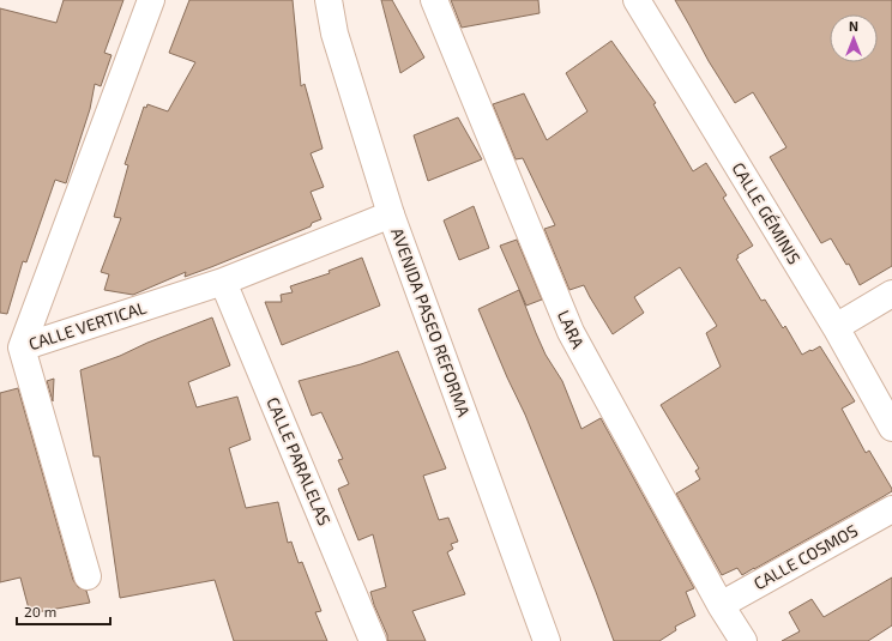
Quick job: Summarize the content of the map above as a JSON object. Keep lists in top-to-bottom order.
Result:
{
  "streets": {
    "street": [
      "CALLE GÉMINIS",
      "AVENIDA PASEO REFORMA",
      "CALLE VERTICAL",
      "LARA",
      "CALLE PARALELAS",
      "CALLE COSMOS"
    ]
  },
  "crossings": [
    ["AVENIDA PASEO REFORMA", "CALLE VERTICAL"],
    ["CALLE VERTICAL", "CALLE PARALELAS"],
    ["LARA", "CALLE COSMOS"]
  ],
  "scale_bar": "20 m",
  "north": "top"
}
